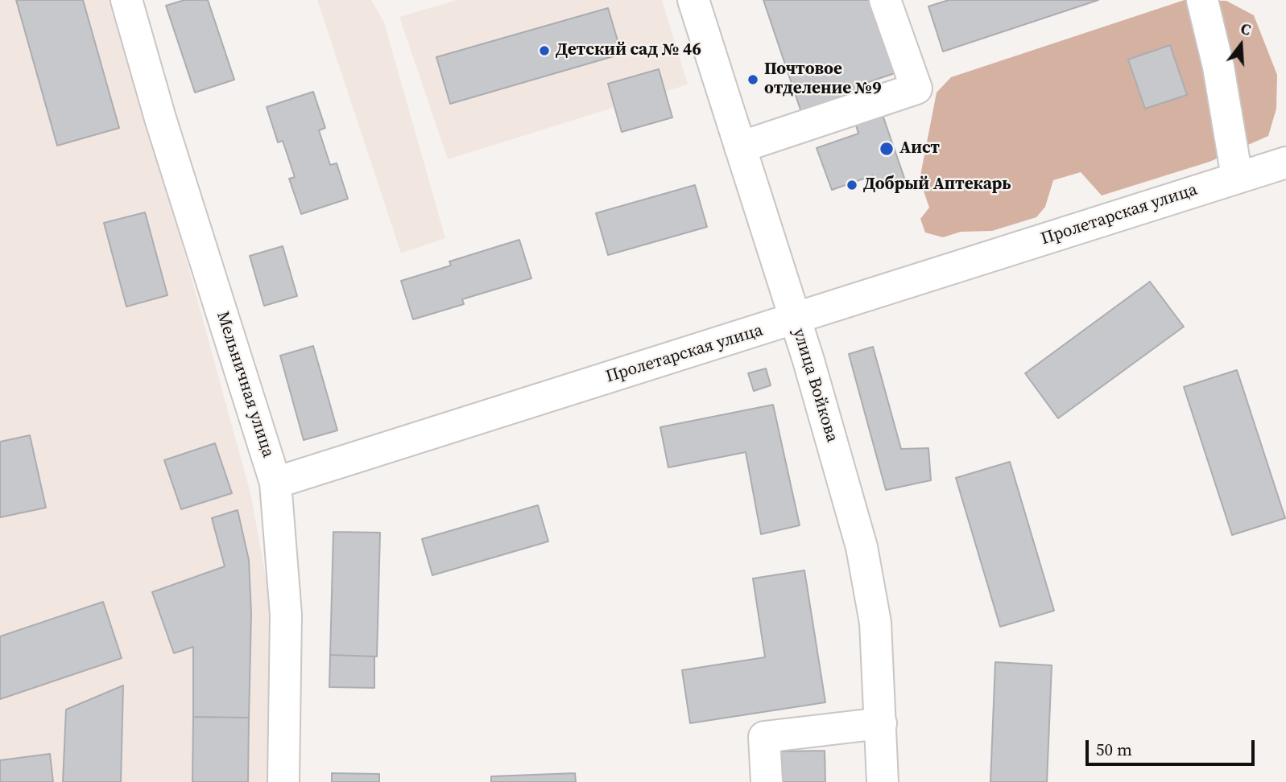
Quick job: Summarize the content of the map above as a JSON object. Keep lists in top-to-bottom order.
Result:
{
  "streets": {
    "street": ["Пролетарская улица", "Мельничная улица", "улица Войкова"]
  },
  "crossings": [
    ["Пролетарская улица", "Мельничная улица"],
    ["Пролетарская улица", "улица Войкова"]
  ],
  "places": [
    "Детский сад № 46",
    "Почтовое отделение №9",
    "Аист",
    "Добрый Аптекарь"
  ],
  "scale_bar": "50 m",
  "north": "top"
}
